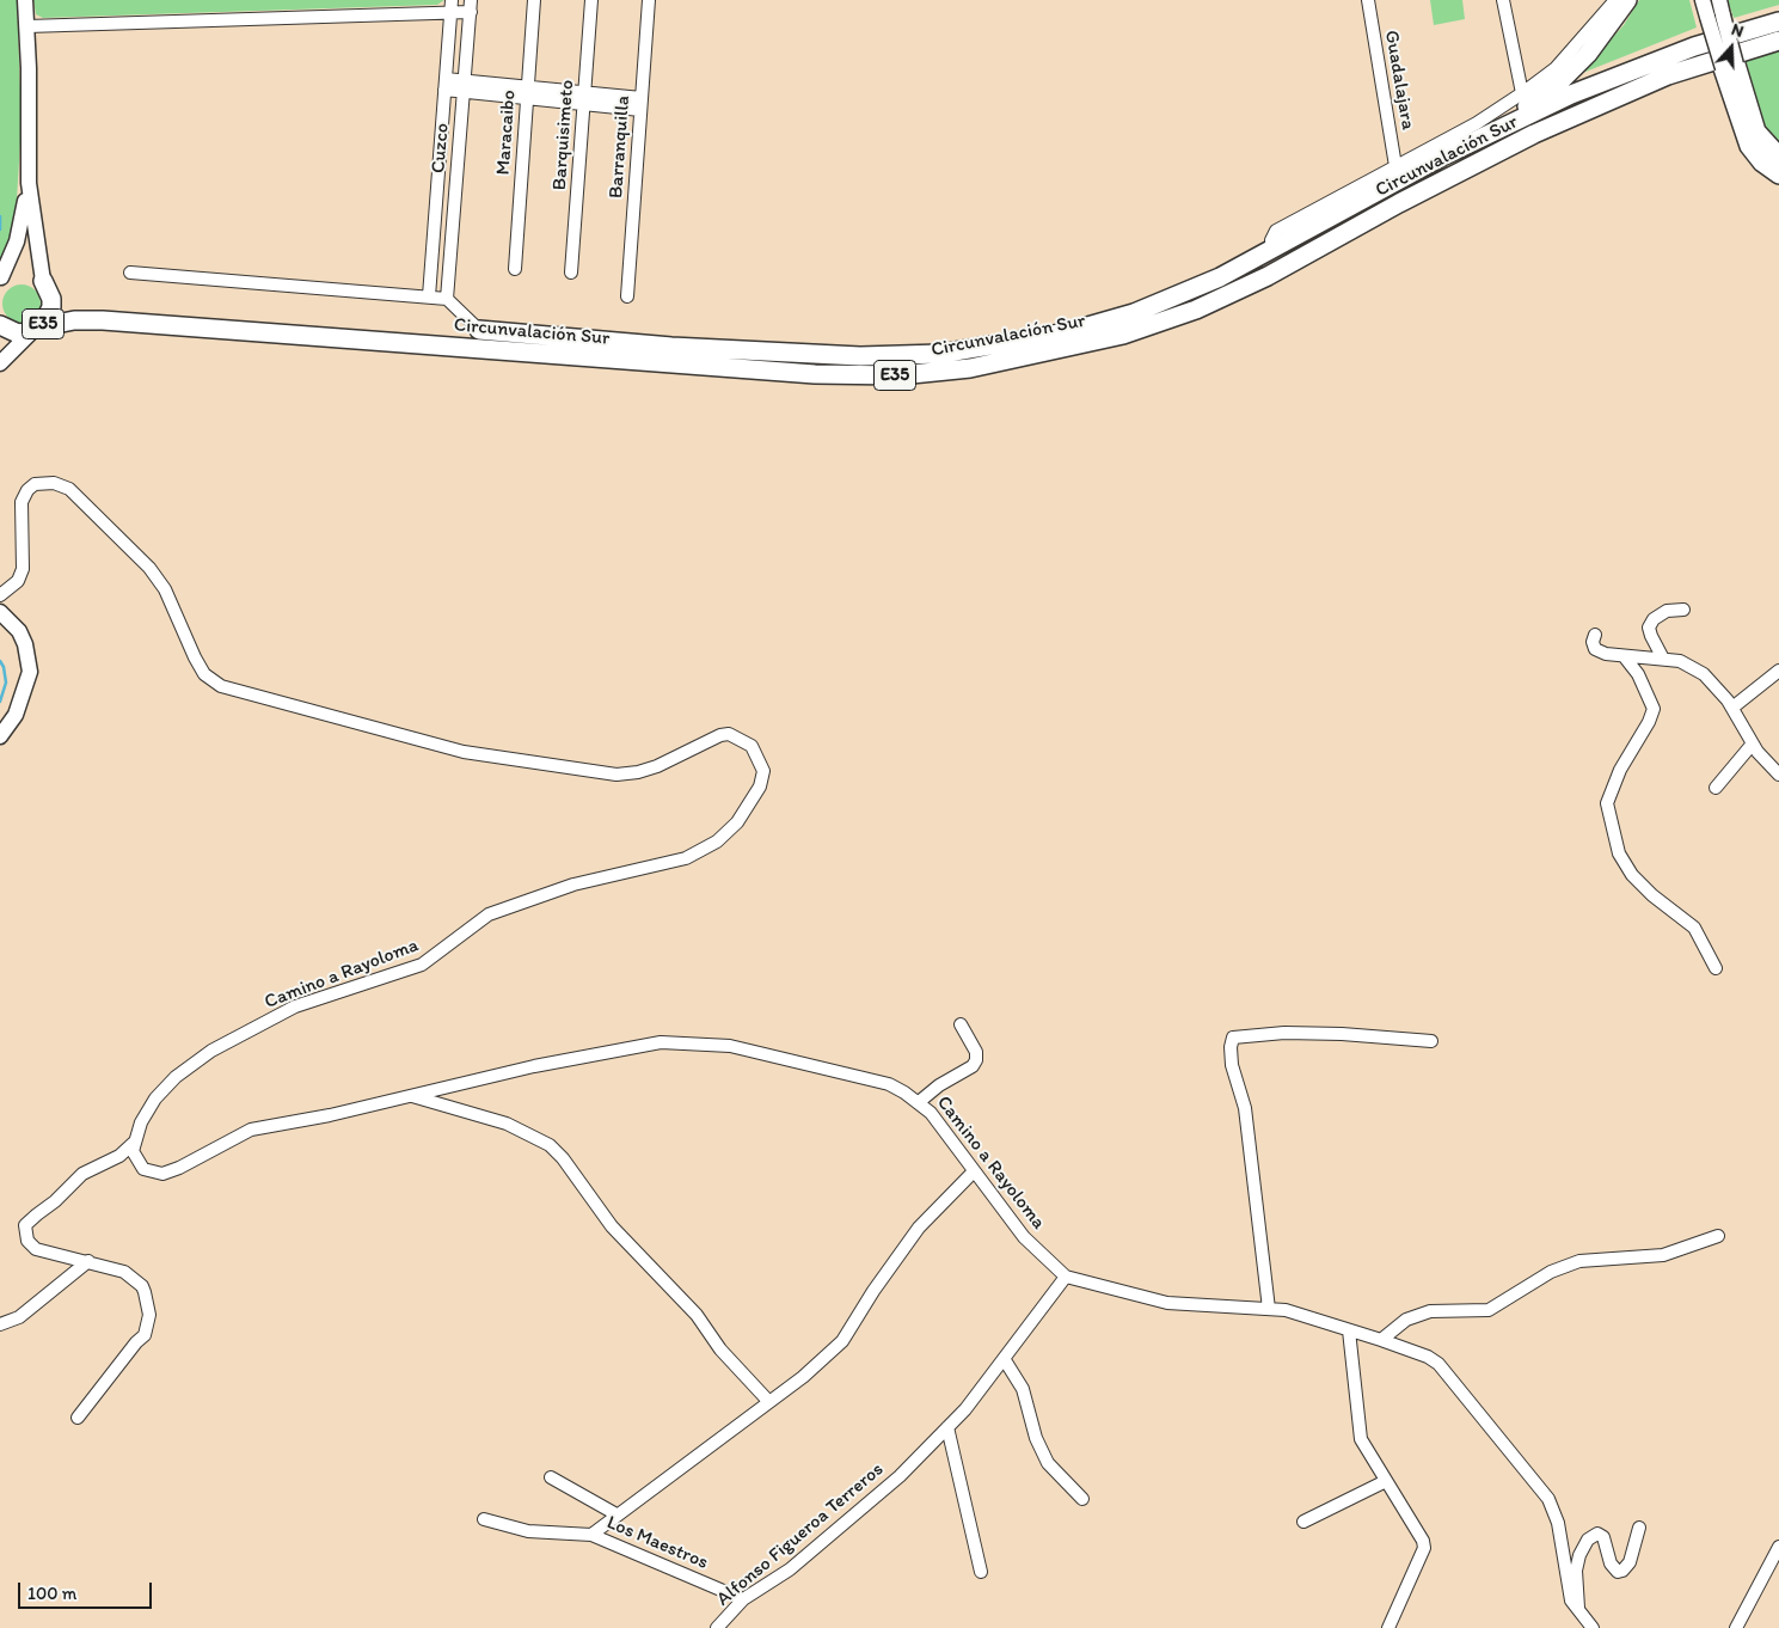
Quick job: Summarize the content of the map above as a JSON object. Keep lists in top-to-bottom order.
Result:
{
  "streets": {
    "highway": ["Circunvalación Sur", "E35"],
    "street": [
      "Guadalajara",
      "Maracaibo",
      "Barquisimeto",
      "Barranquilla",
      "Cuzco",
      "Camino a Rayoloma",
      "Alfonso Figueroa Terreros",
      "Los Maestros"
    ]
  },
  "crossings": [
    ["Circunvalación Sur", "E35"],
    ["Camino a Rayoloma", "Alfonso Figueroa Terreros"],
    ["Alfonso Figueroa Terreros", "Los Maestros"]
  ],
  "scale_bar": "100 m",
  "north": "top"
}
